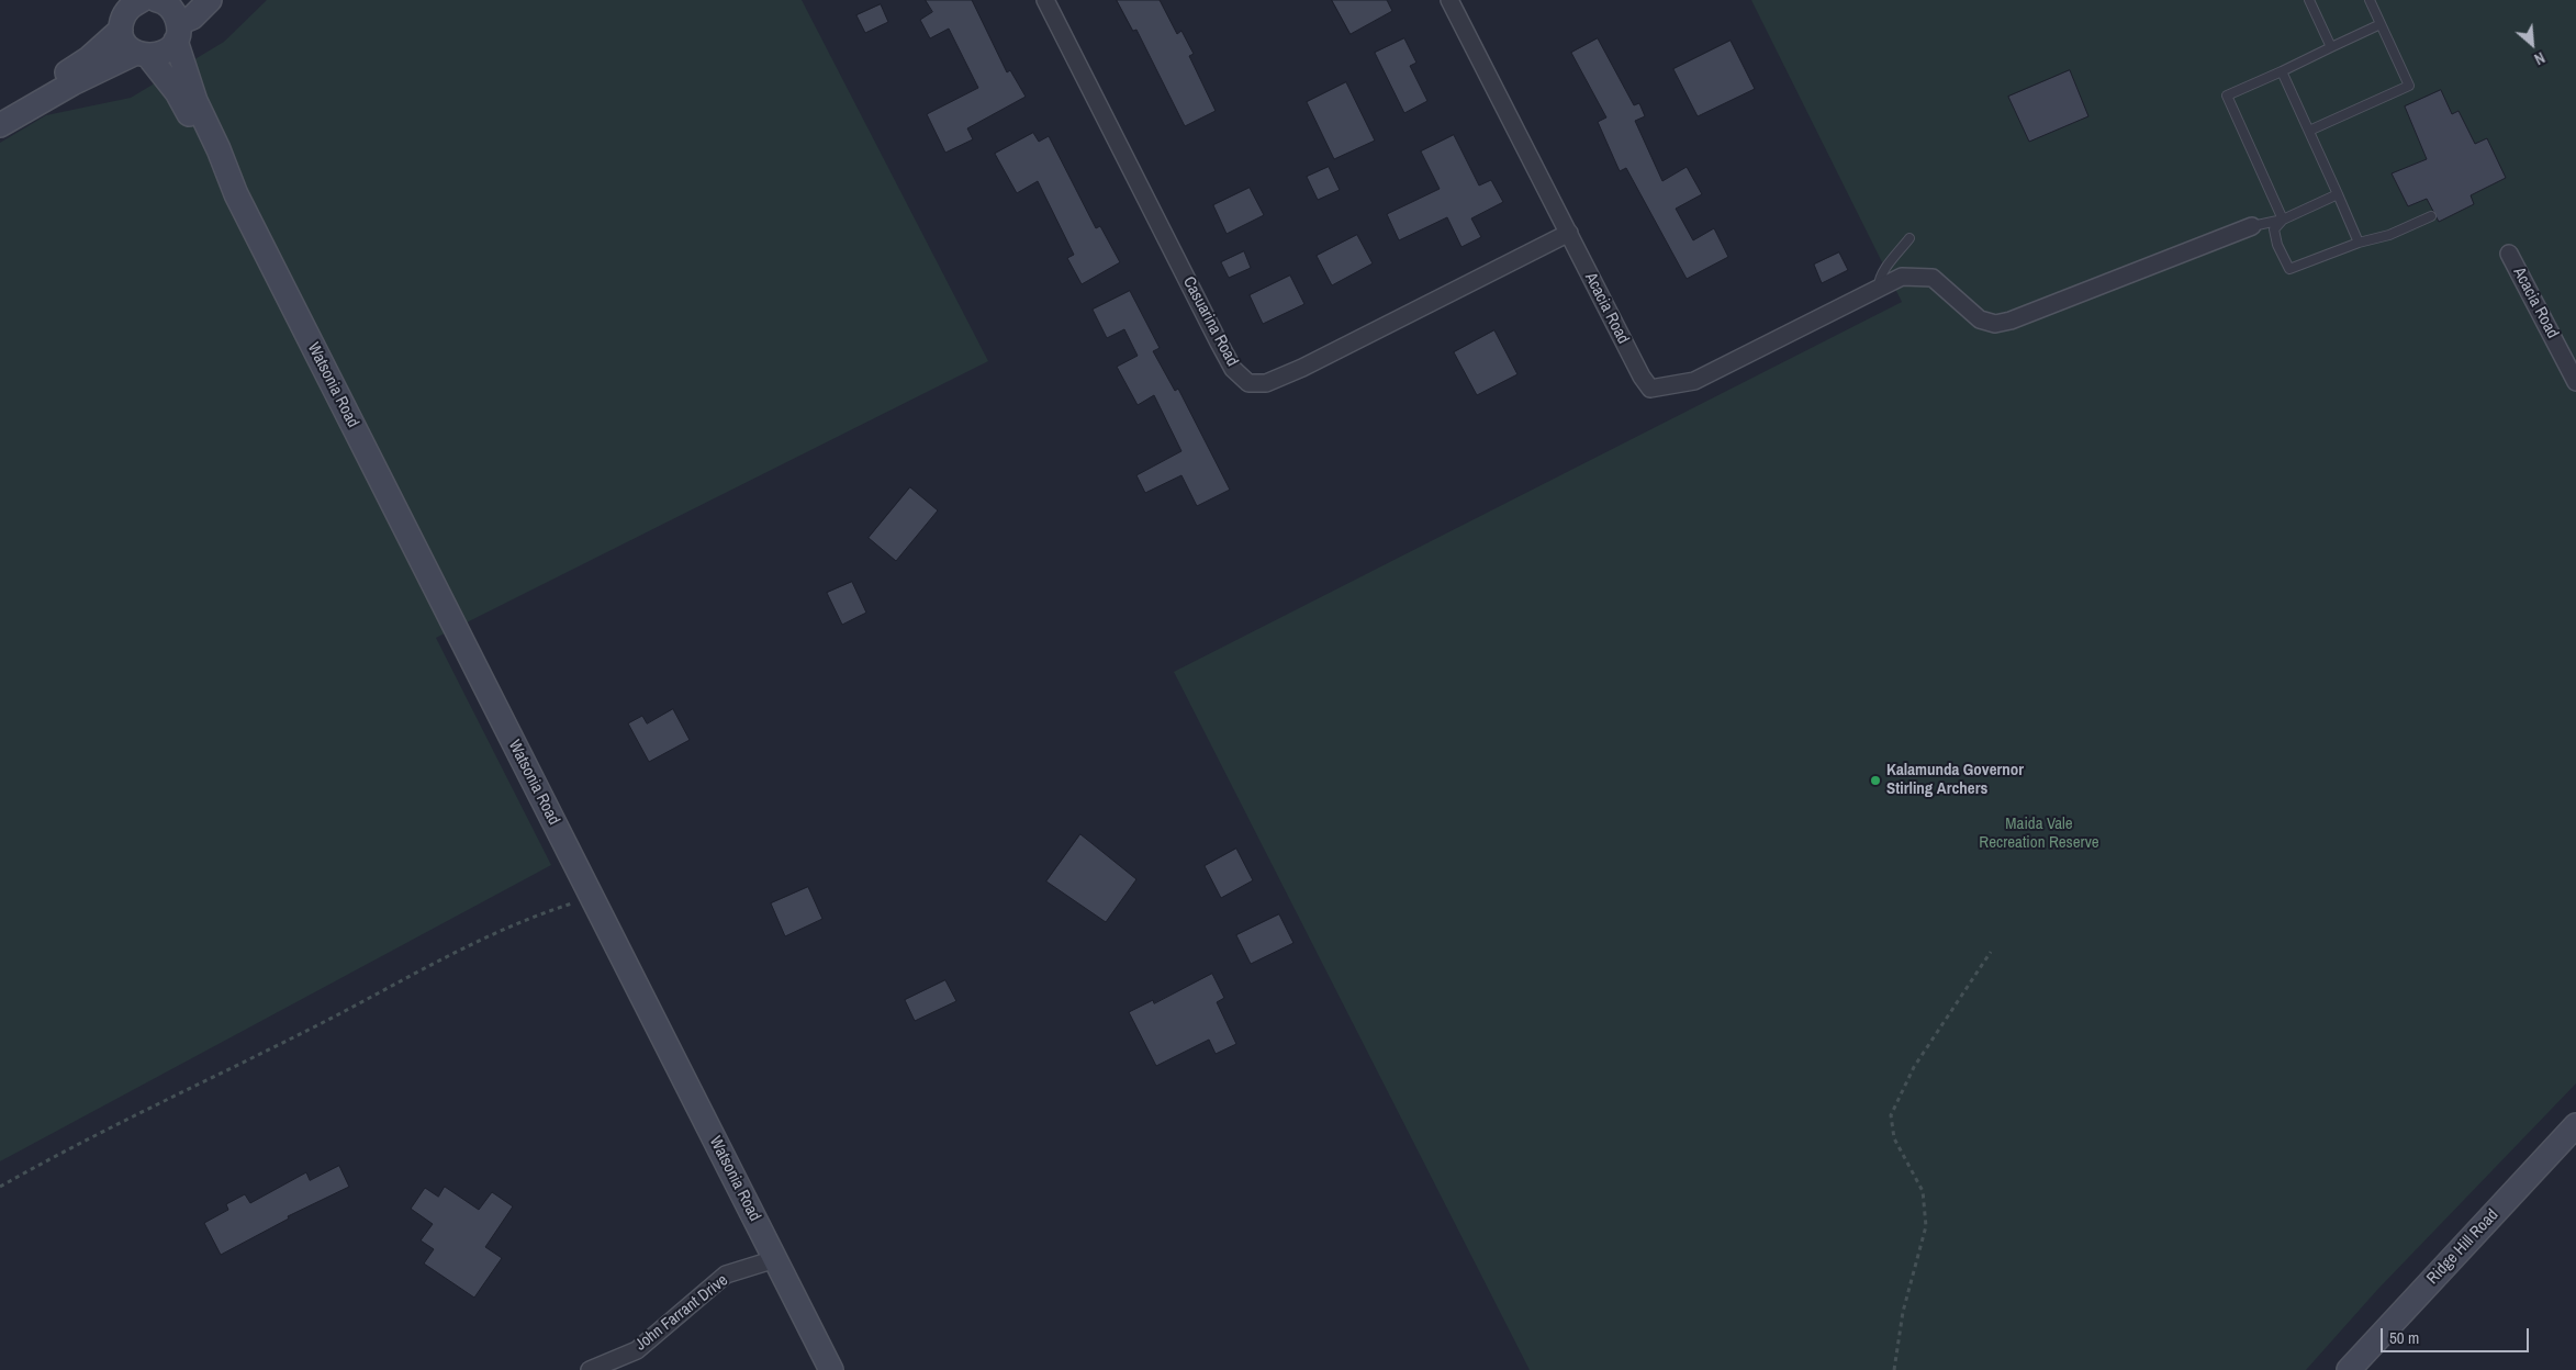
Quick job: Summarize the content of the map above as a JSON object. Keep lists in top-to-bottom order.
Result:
{
  "streets": {
    "street": [
      "Acacia Road",
      "Casuarina Road",
      "Watsonia Road",
      "Ridge Hill Road",
      "John Farrant Drive"
    ]
  },
  "crossings": [
    ["Acacia Road", "Casuarina Road"],
    ["Watsonia Road", "John Farrant Drive"]
  ],
  "parks": ["Maida Vale Recreation Reserve"],
  "places": ["Kalamunda Governor Stirling Archers"],
  "scale_bar": "50 m",
  "north": "bottom right"
}
